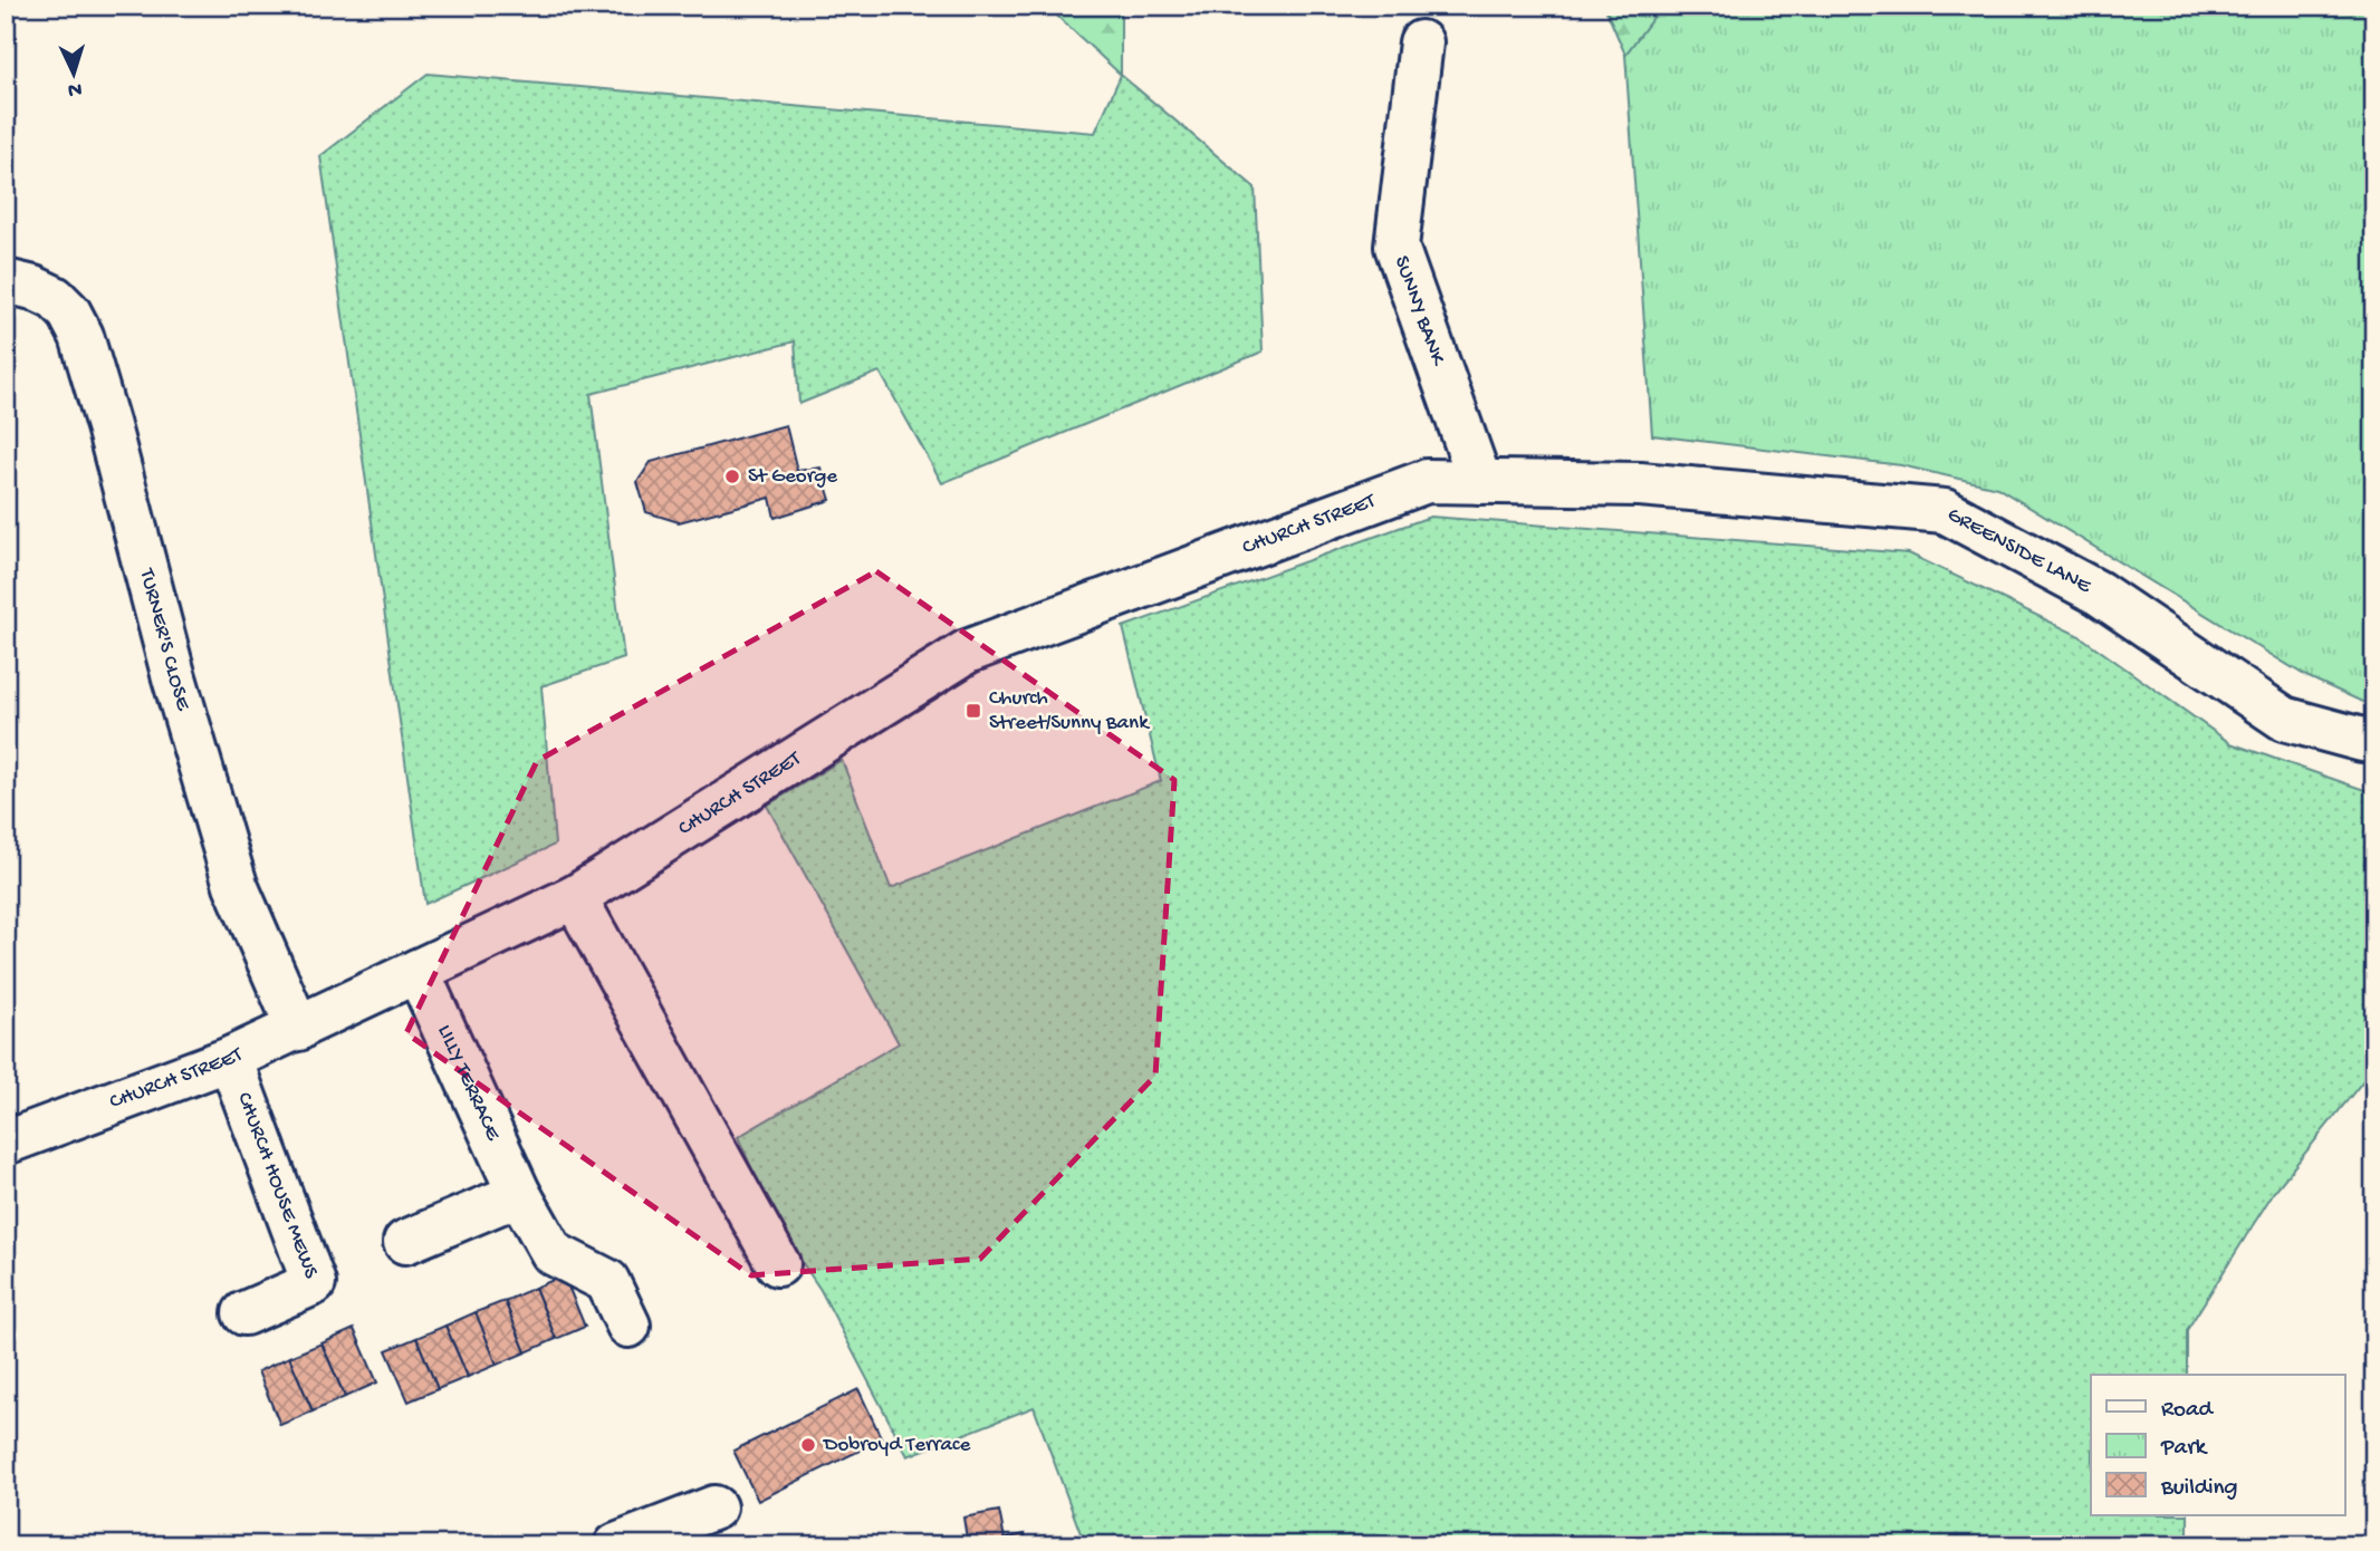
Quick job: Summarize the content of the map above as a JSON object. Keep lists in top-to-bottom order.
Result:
{
  "streets": {
    "street": [
      "SUNNY BANK",
      "CHURCH STREET",
      "GREENSIDE LANE",
      "TURNER'S CLOSE",
      "LILLY TERRACE",
      "CHURCH HOUSE MEWS"
    ]
  },
  "crossings": [
    ["SUNNY BANK", "CHURCH STREET"],
    ["SUNNY BANK", "GREENSIDE LANE"],
    ["CHURCH STREET", "GREENSIDE LANE"],
    ["CHURCH STREET", "TURNER'S CLOSE"],
    ["CHURCH STREET", "LILLY TERRACE"],
    ["CHURCH STREET", "CHURCH HOUSE MEWS"]
  ],
  "places": {
    "other": ["St George", "Dobroyd Terrace"],
    "transit": ["Church Street/Sunny Bank"]
  },
  "legend": ["Road", "Park", "Building"],
  "north": "bottom"
}
